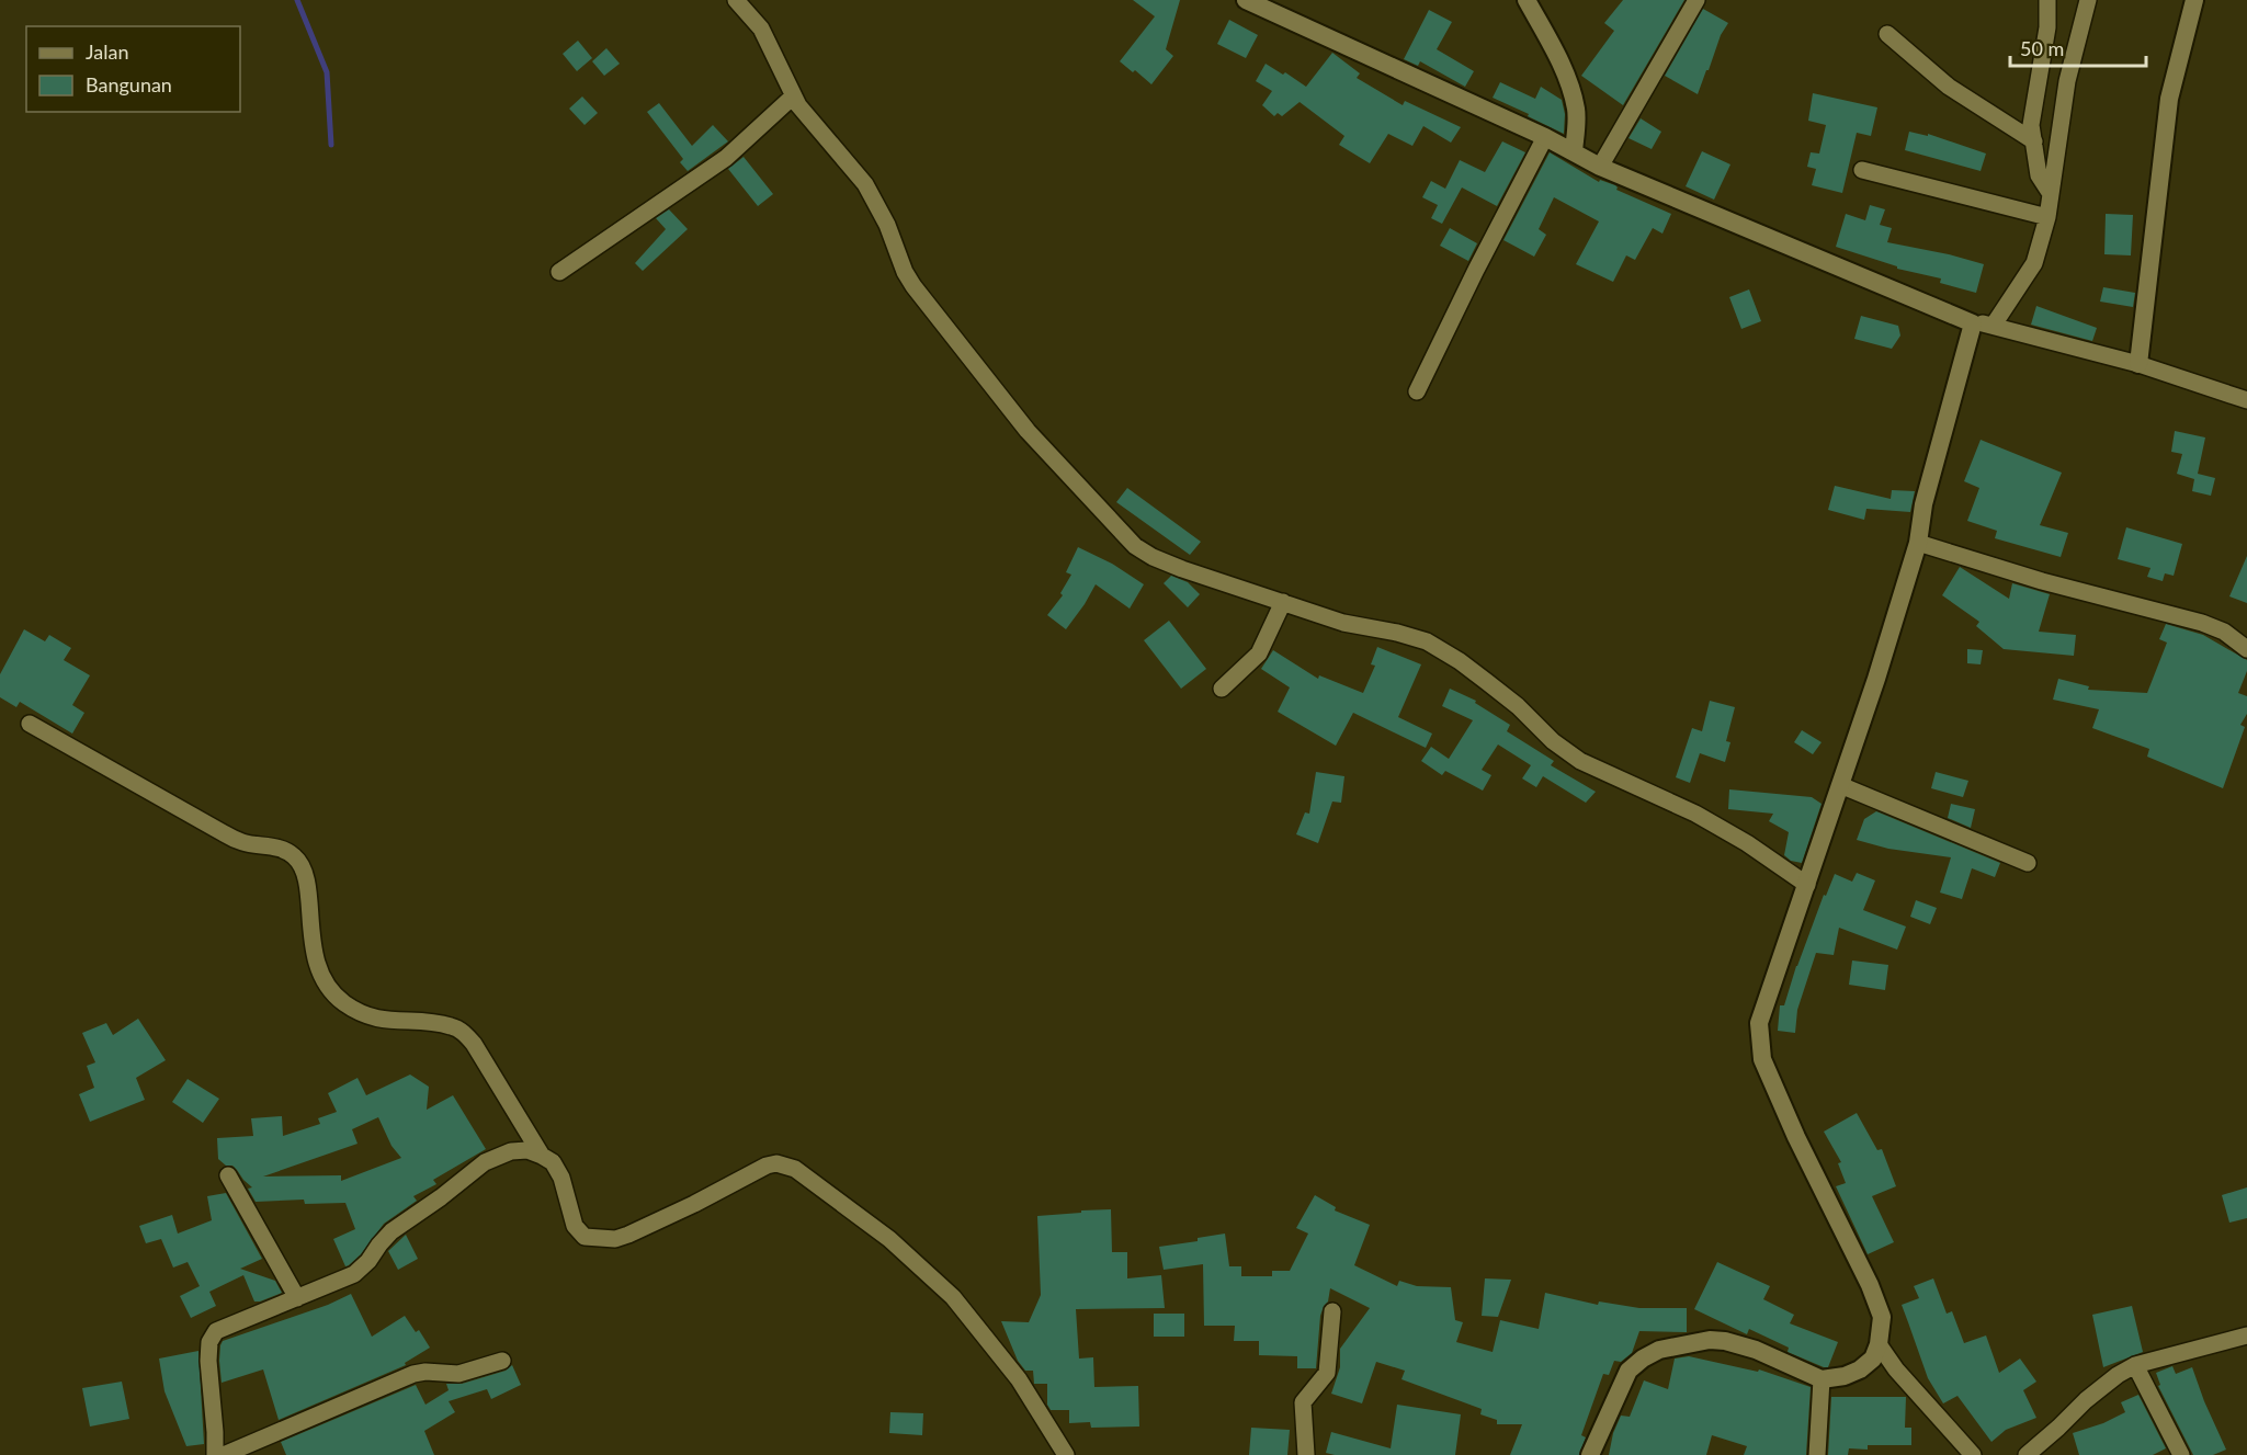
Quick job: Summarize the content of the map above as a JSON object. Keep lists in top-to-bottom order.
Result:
{
  "legend": ["Jalan", "Bangunan"],
  "scale_bar": "50 m"
}
